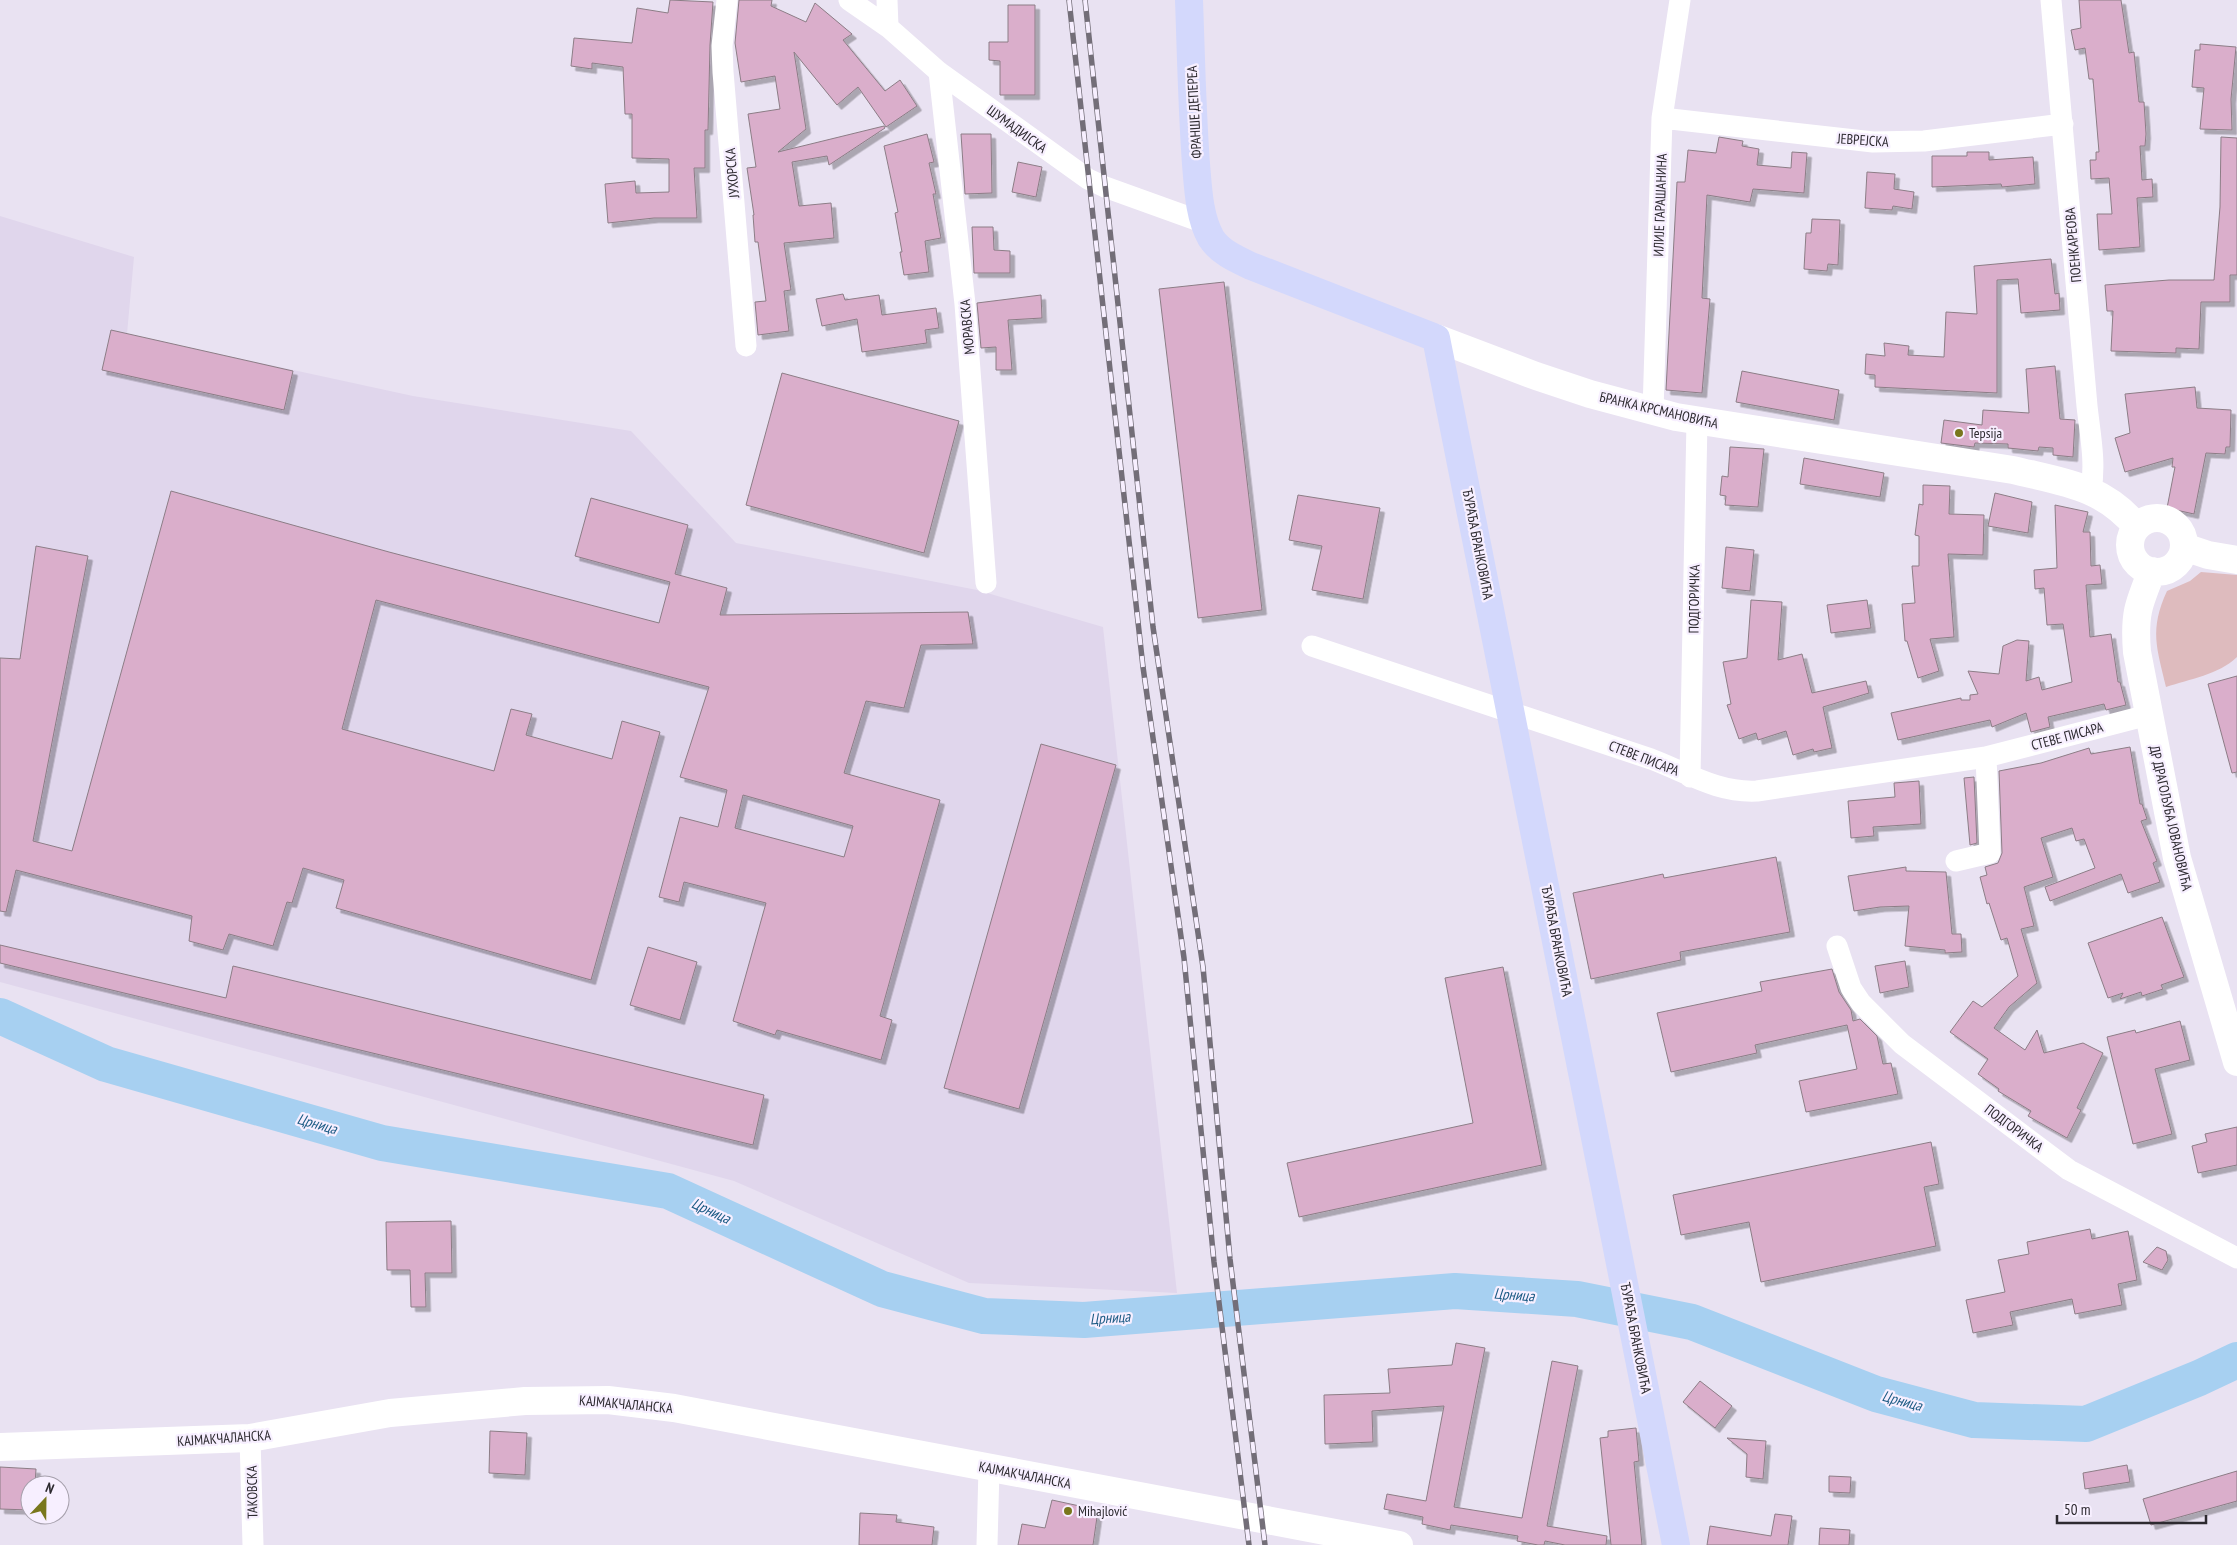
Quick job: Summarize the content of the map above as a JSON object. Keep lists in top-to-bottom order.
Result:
{
  "streets": {
    "main road": ["ФРАНШЕ ДЕПЕРЕА", "БРАНКА КРСМАНОВИЋА", "ЂУРАЂА БРАНКОВИЋА"],
    "street": [
      "ШУМАДИЈСКА",
      "ЈЕВРЕЈСКА",
      "ЈУХОРСКА",
      "ИЛИЈЕ ГАРАШАНИНА",
      "ПОЕНКАРЕОВА",
      "МОРАВСКА",
      "ПОДГОРИЧКА",
      "СТЕВЕ ПИСАРА",
      "ДР ДРАГОЉУБА ЈОВАНОВИЋА",
      "КАЈМАКЧАЛАНСКА",
      "ТАКОВСКА"
    ]
  },
  "crossings": [
    ["ФРАНШЕ ДЕПЕРЕА", "ШУМАДИЈСКА"],
    ["ФРАНШЕ ДЕПЕРЕА", "БРАНКА КРСМАНОВИЋА"],
    ["ШУМАДИЈСКА", "МОРАВСКА"],
    ["ШУМАДИЈСКА", "БРАНКА КРСМАНОВИЋА"],
    ["ЈЕВРЕЈСКА", "ИЛИЈЕ ГАРАШАНИНА"],
    ["ЈЕВРЕЈСКА", "ПОЕНКАРЕОВА"],
    ["ИЛИЈЕ ГАРАШАНИНА", "БРАНКА КРСМАНОВИЋА"],
    ["ПОЕНКАРЕОВА", "БРАНКА КРСМАНОВИЋА"],
    ["БРАНКА КРСМАНОВИЋА", "ЂУРАЂА БРАНКОВИЋА"],
    ["БРАНКА КРСМАНОВИЋА", "ПОДГОРИЧКА"],
    ["БРАНКА КРСМАНОВИЋА", "ДР ДРАГОЉУБА ЈОВАНОВИЋА"],
    ["ЂУРАЂА БРАНКОВИЋА", "СТЕВЕ ПИСАРА"],
    ["ПОДГОРИЧКА", "СТЕВЕ ПИСАРА"],
    ["СТЕВЕ ПИСАРА", "ДР ДРАГОЉУБА ЈОВАНОВИЋА"],
    ["КАЈМАКЧАЛАНСКА", "ТАКОВСКА"]
  ],
  "water": ["Црница"],
  "places": ["Tepsija", "Mihajlović"],
  "scale_bar": "50 m",
  "north": "top"
}
